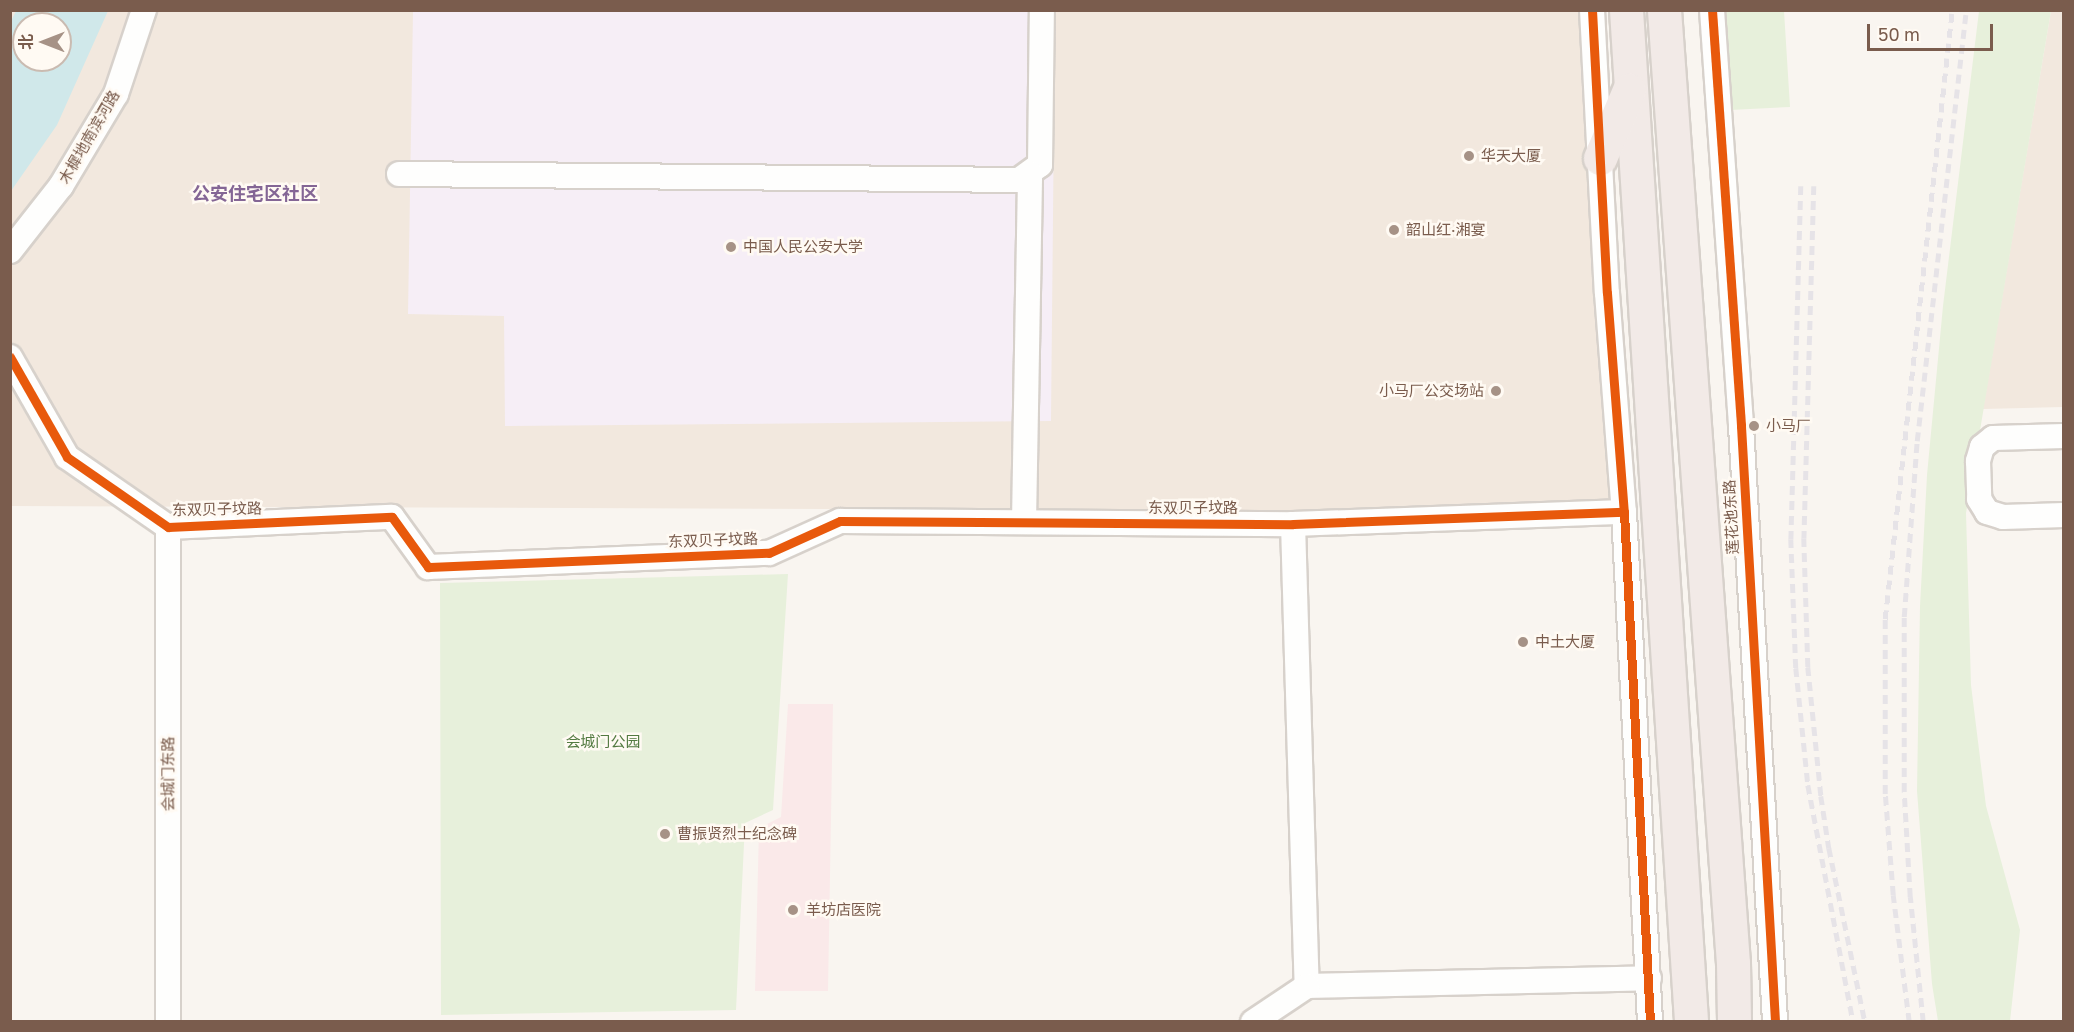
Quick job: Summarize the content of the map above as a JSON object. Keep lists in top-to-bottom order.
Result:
{
  "streets": {
    "highway": ["莲花池东路"],
    "street": ["木樨地南滨河路", "东双贝子坟路", "会城门东路"]
  },
  "crossings": [
    ["东双贝子坟路", "会城门东路"]
  ],
  "districts": ["公安住宅区社区"],
  "parks": ["会城门公园"],
  "places": [
    "华天大厦",
    "韶山红·湘宴",
    "中国人民公安大学",
    "小马厂公交场站",
    "小马厂",
    "中土大厦",
    "曹振贤烈士纪念碑",
    "羊坊店医院"
  ],
  "scale_bar": "50 m",
  "north": "left"
}
